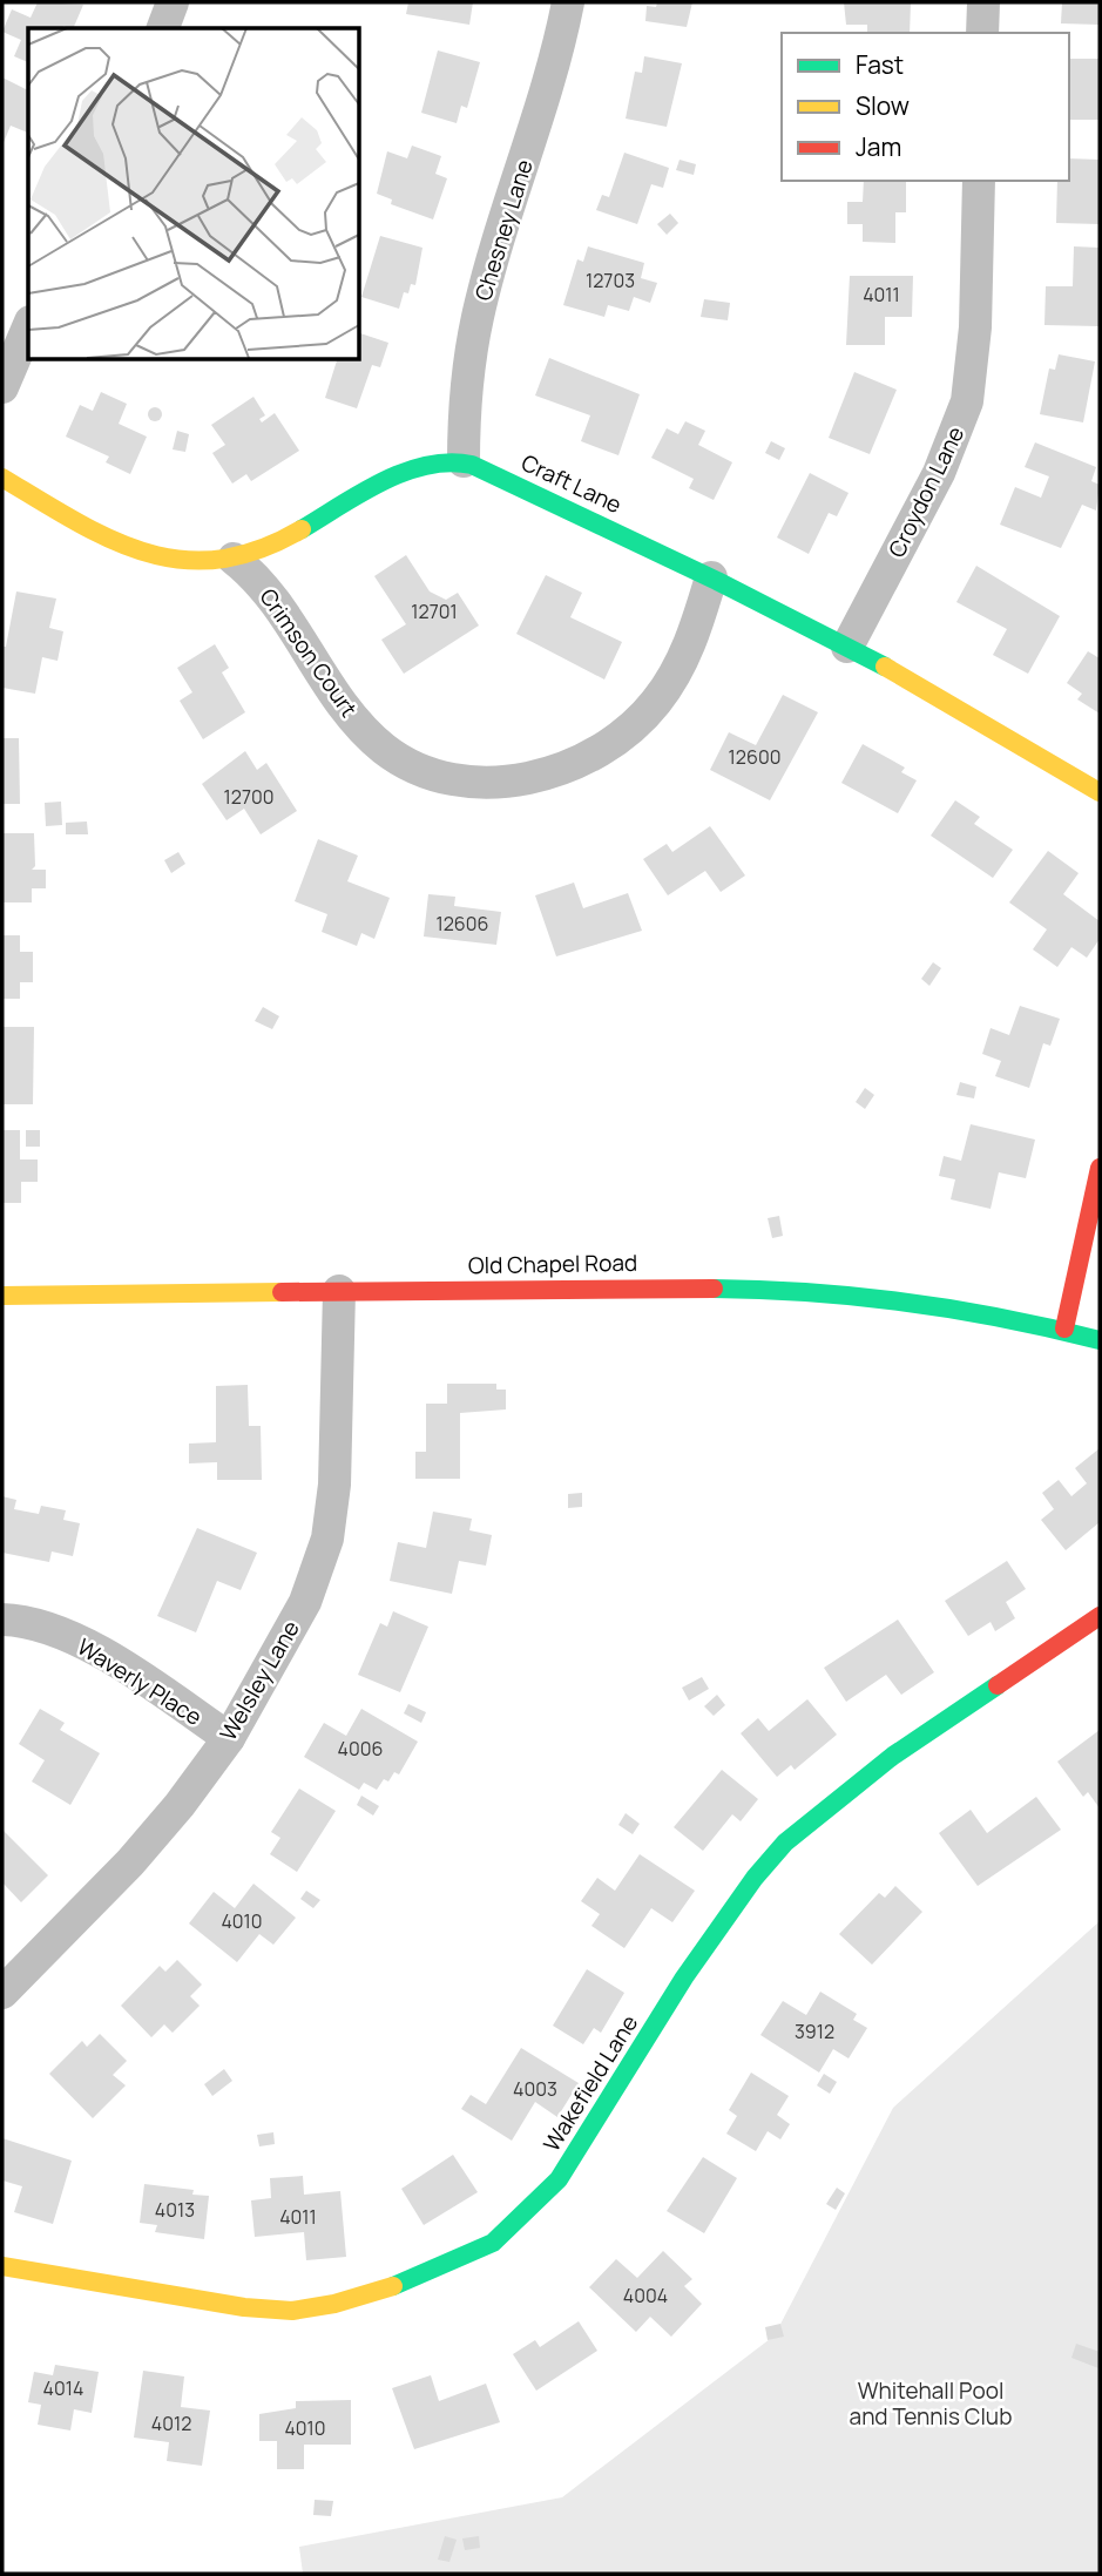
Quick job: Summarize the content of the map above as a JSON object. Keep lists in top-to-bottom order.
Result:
{
  "streets": {
    "street": [
      "Chesney Lane",
      "Craft Lane",
      "Croydon Lane",
      "Crimson Court",
      "Old Chapel Road",
      "Welsley Lane",
      "Waverly Place",
      "Wakefield Lane"
    ]
  },
  "crossings": [
    ["Chesney Lane", "Craft Lane"],
    ["Craft Lane", "Croydon Lane"],
    ["Craft Lane", "Crimson Court"],
    ["Old Chapel Road", "Welsley Lane"],
    ["Welsley Lane", "Waverly Place"]
  ],
  "parks": ["Whitehall Pool and Tennis Club"],
  "house_numbers": [
    "12703",
    "4011",
    "12701",
    "12600",
    "12700",
    "12606",
    "4006",
    "4010",
    "3912",
    "4003",
    "4013",
    "4011",
    "4004",
    "4014",
    "4012",
    "4010"
  ],
  "legend": ["Fast", "Slow", "Jam"]
}
